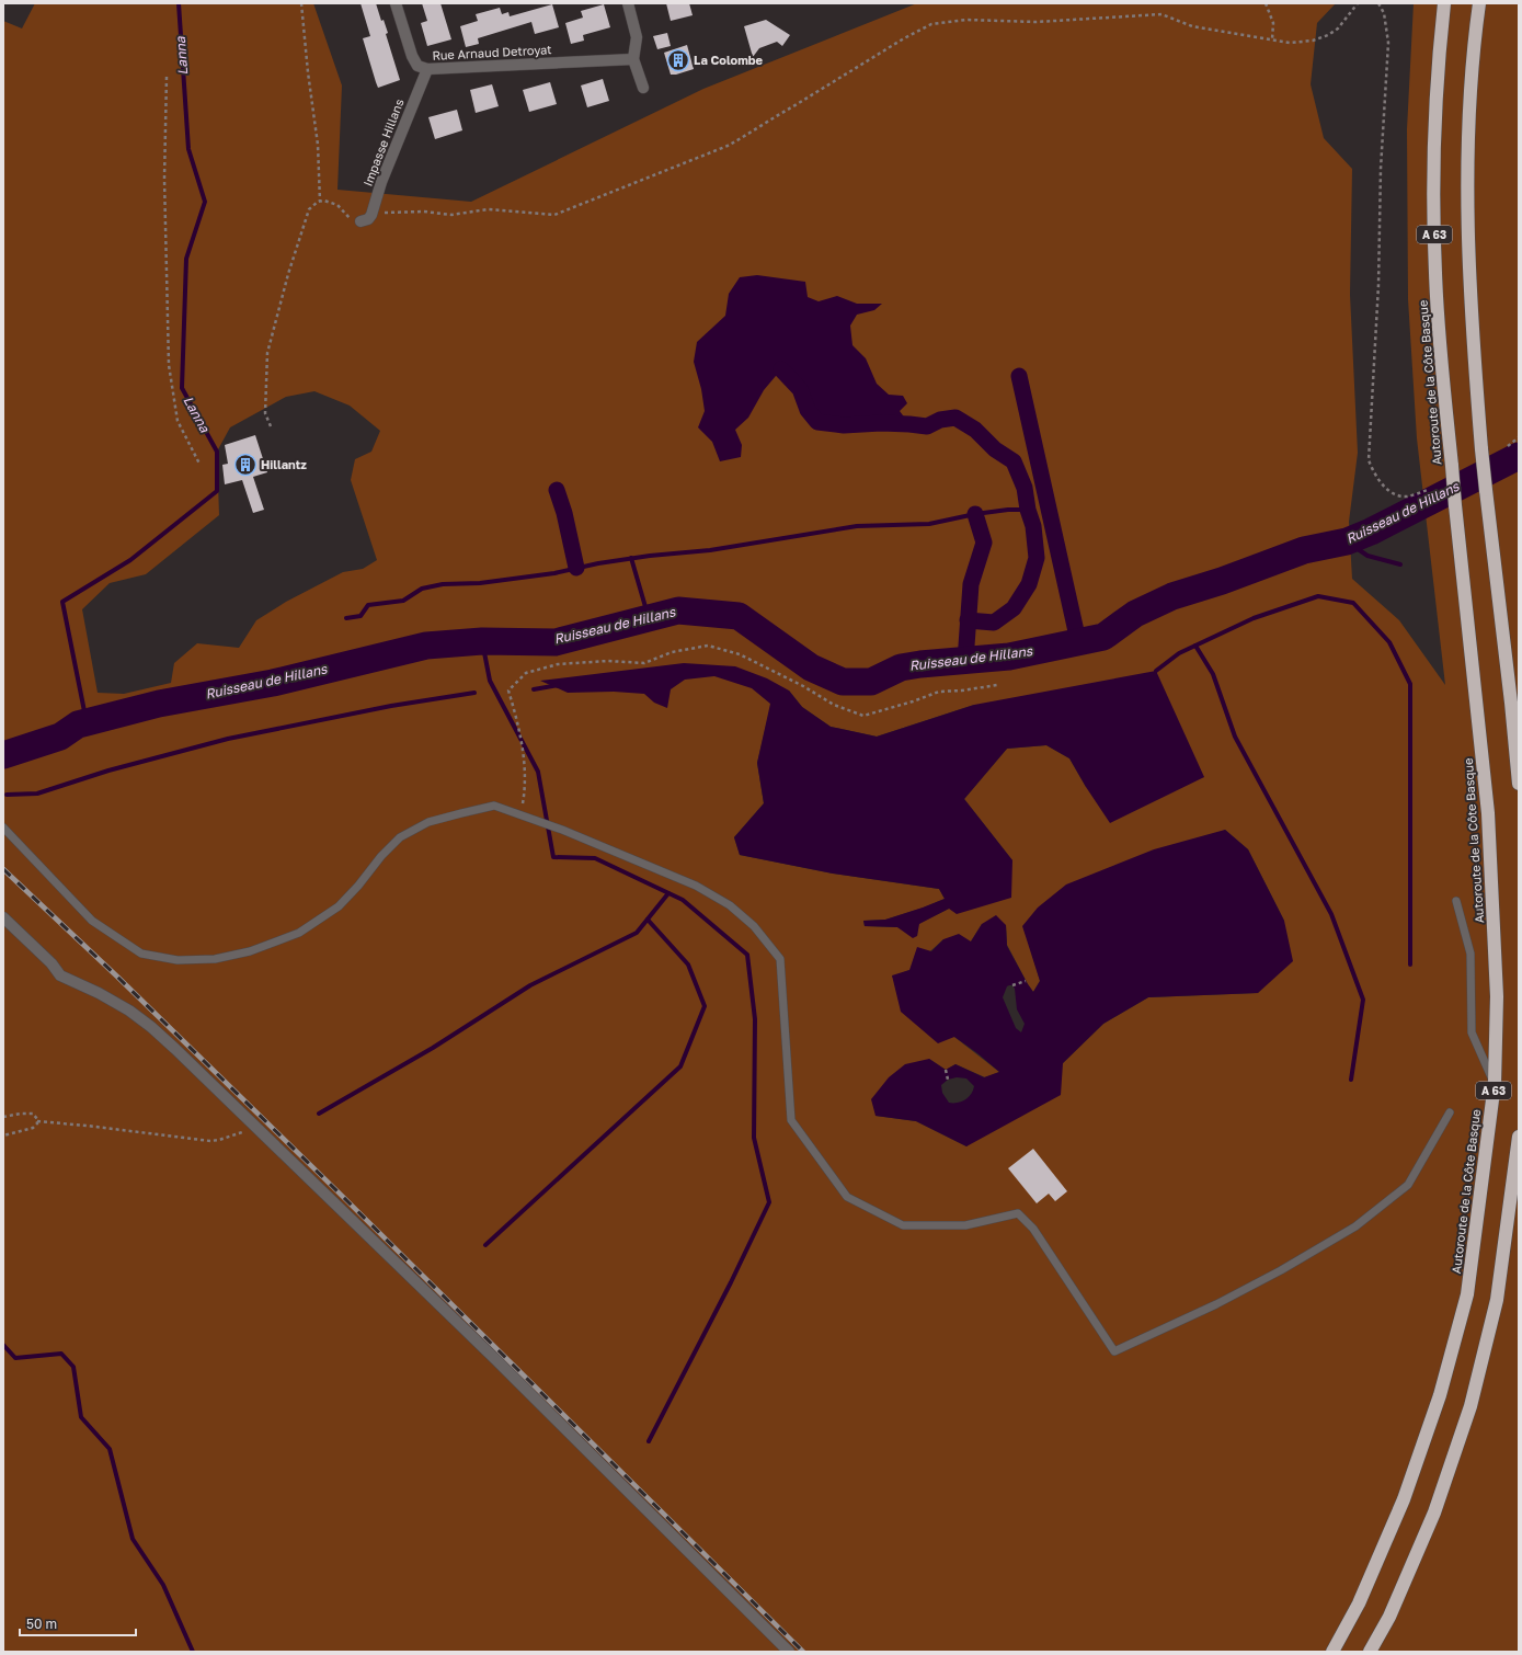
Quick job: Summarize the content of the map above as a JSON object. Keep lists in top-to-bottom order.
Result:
{
  "streets": {
    "highway": ["A 63", "Autoroute de la Côte Basque"],
    "street": ["Rue Arnaud Detroyat", "Impasse Hillans"]
  },
  "crossings": [
    ["Rue Arnaud Detroyat", "Impasse Hillans"]
  ],
  "water": ["Lanna", "Ruisseau de Hillans"],
  "places": {
    "building": ["La Colombe", "Hillantz"]
  },
  "scale_bar": "50 m"
}
